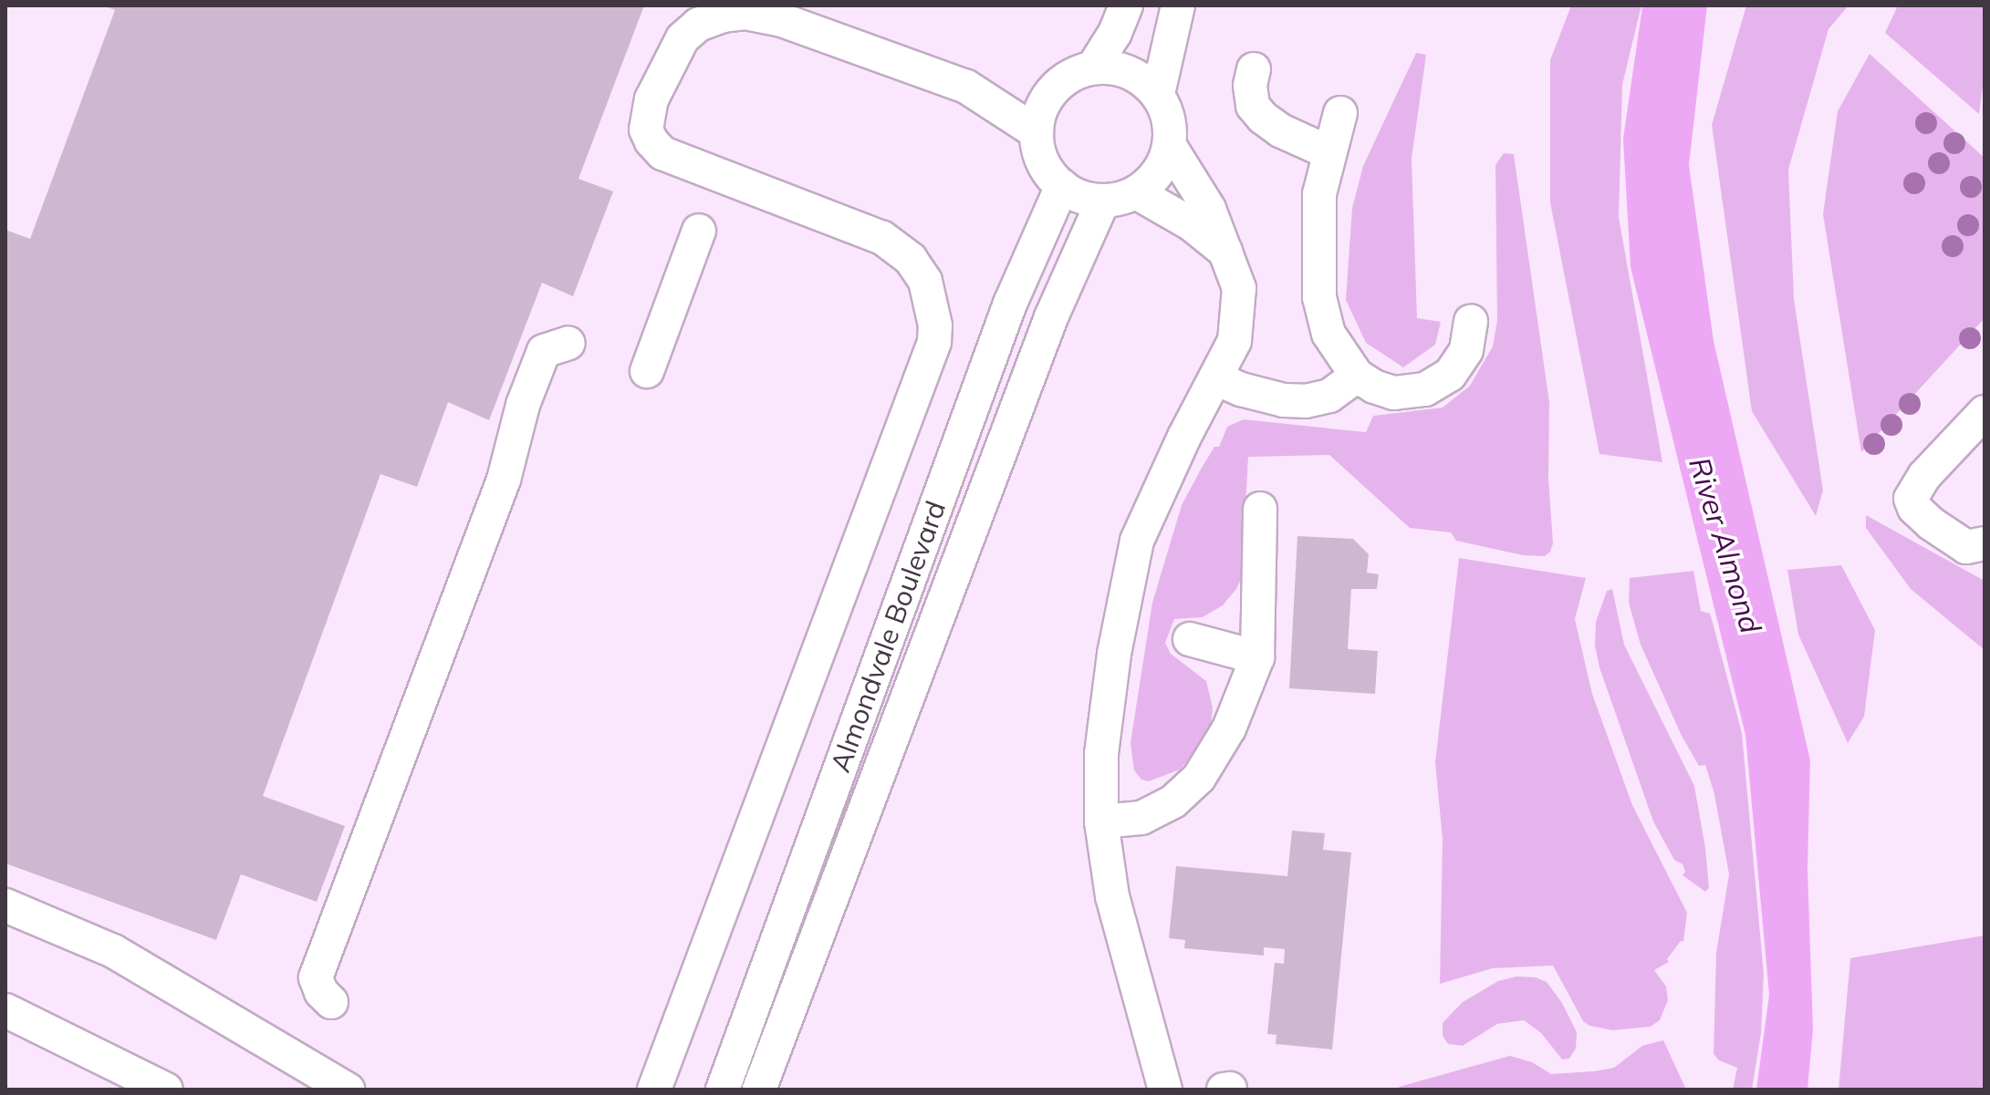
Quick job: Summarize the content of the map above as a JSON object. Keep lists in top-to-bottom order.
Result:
{
  "streets": {
    "street": ["Almondvale Boulevard"]
  },
  "water": ["River Almond"]
}
